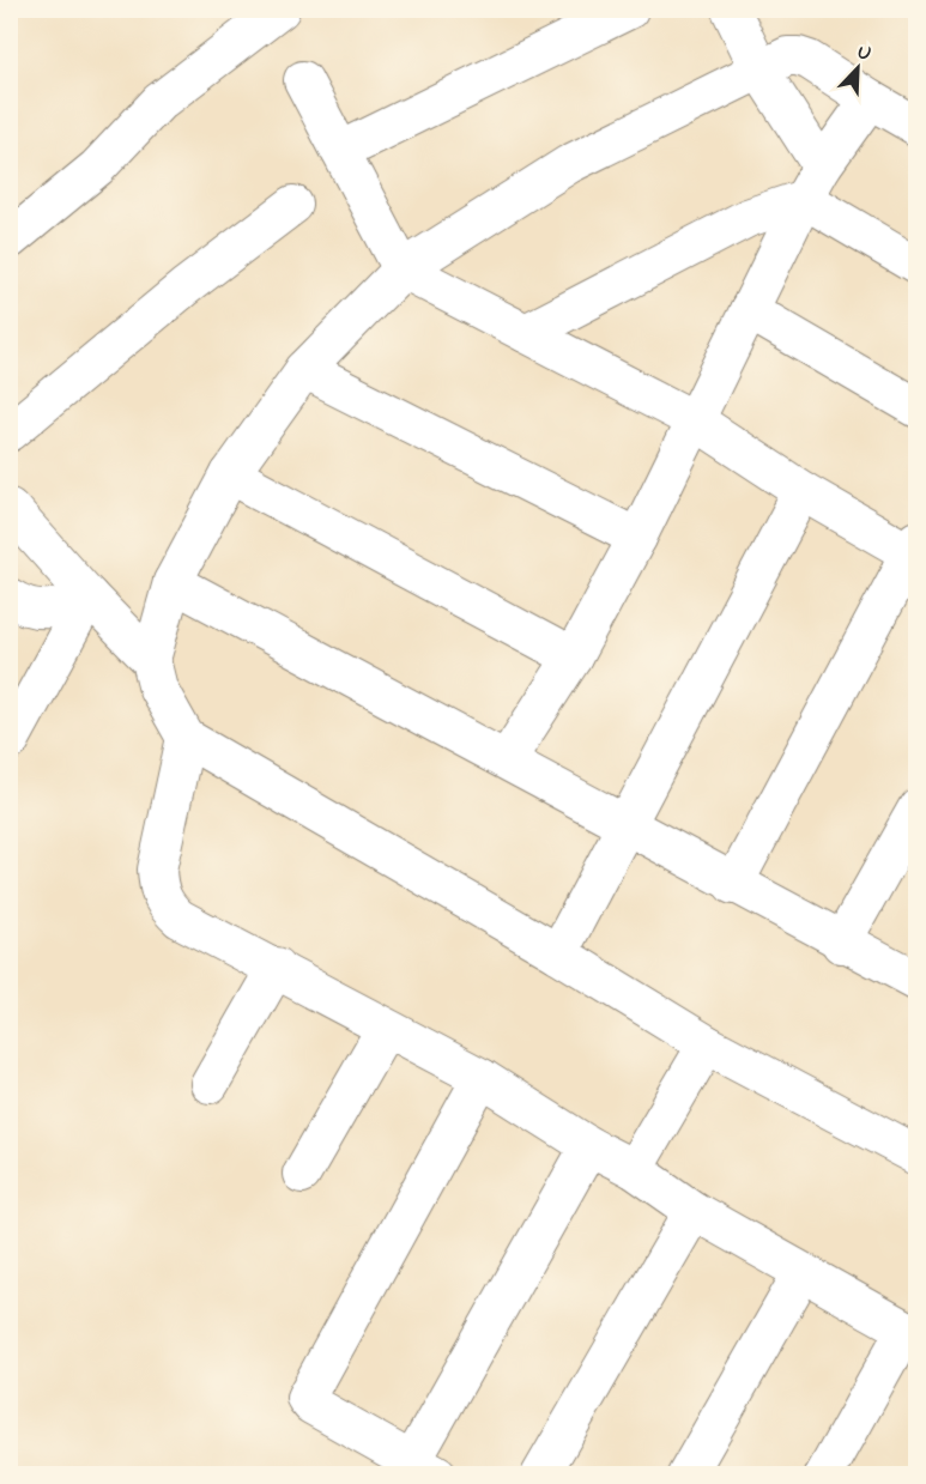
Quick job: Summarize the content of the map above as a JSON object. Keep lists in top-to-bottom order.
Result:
{
  "north": "top right"
}
